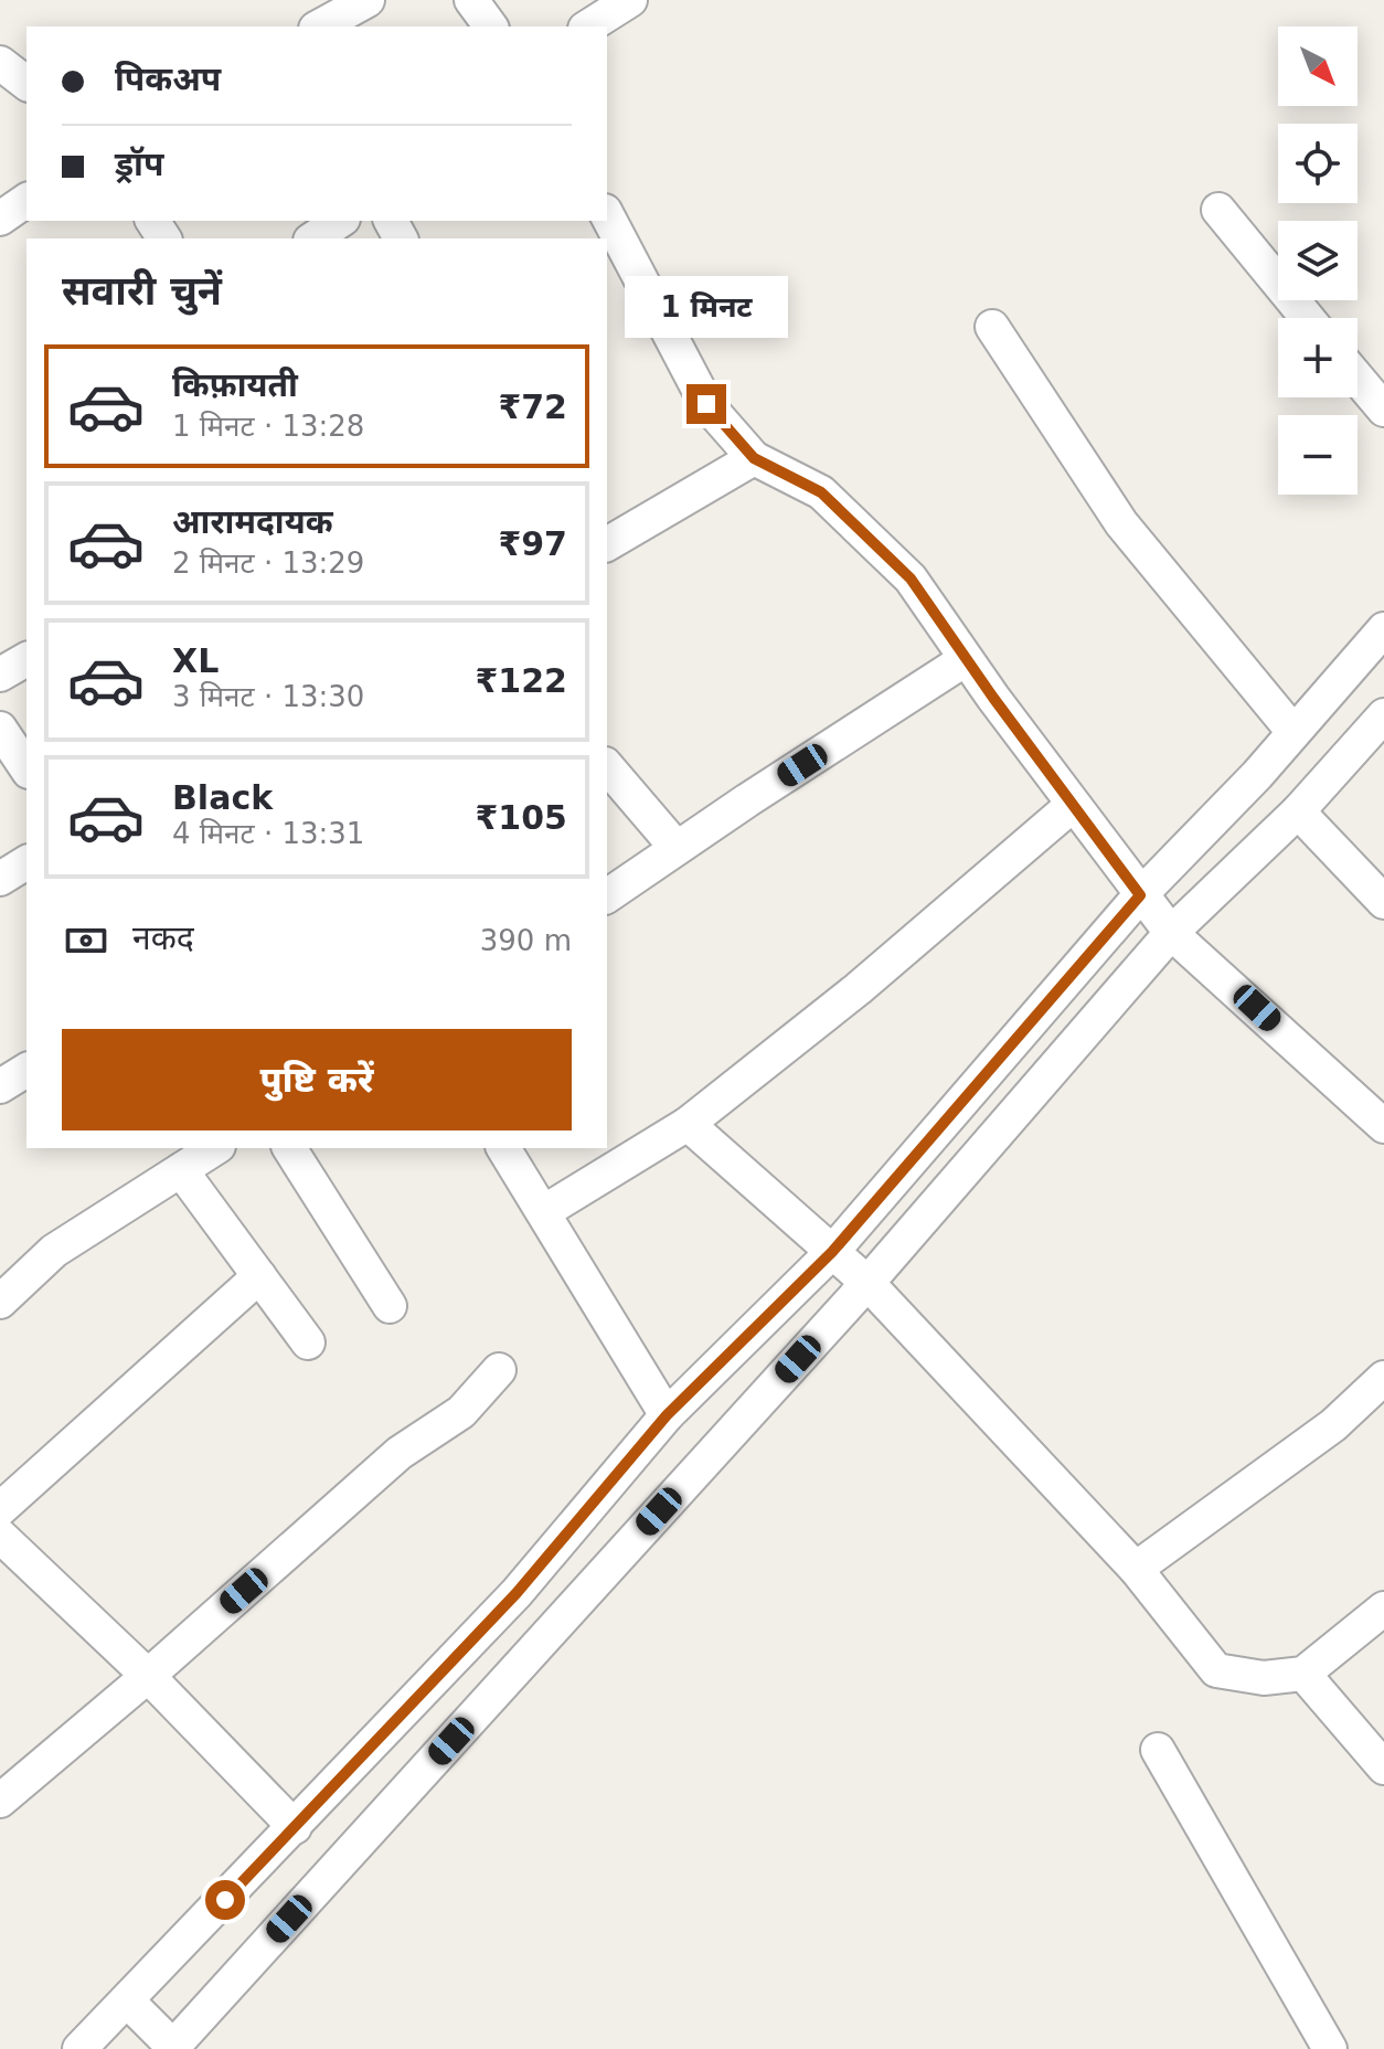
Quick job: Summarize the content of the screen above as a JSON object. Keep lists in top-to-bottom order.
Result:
{
  "north": "bottom right",
  "page": {
    "map_buttons": ["+", "−"],
    "banner": ["पिकअप", "ड्रॉप"],
    "heading": "सवारी चुनें",
    "bubble": "1 मिनट",
    "list": [
      {
        "name": "किफ़ायती",
        "note": "1 मिनट · 13:28",
        "value": "₹72"
      },
      {
        "name": "आरामदायक",
        "note": "2 मिनट · 13:29",
        "value": "₹97"
      },
      {
        "name": "XL",
        "note": "3 मिनट · 13:30",
        "value": "₹122"
      },
      {
        "name": "Black",
        "note": "4 मिनट · 13:31",
        "value": "₹105"
      }
    ],
    "pay": ["नकद", "390 m"],
    "buttons": "पुष्टि करें"
  }
}
